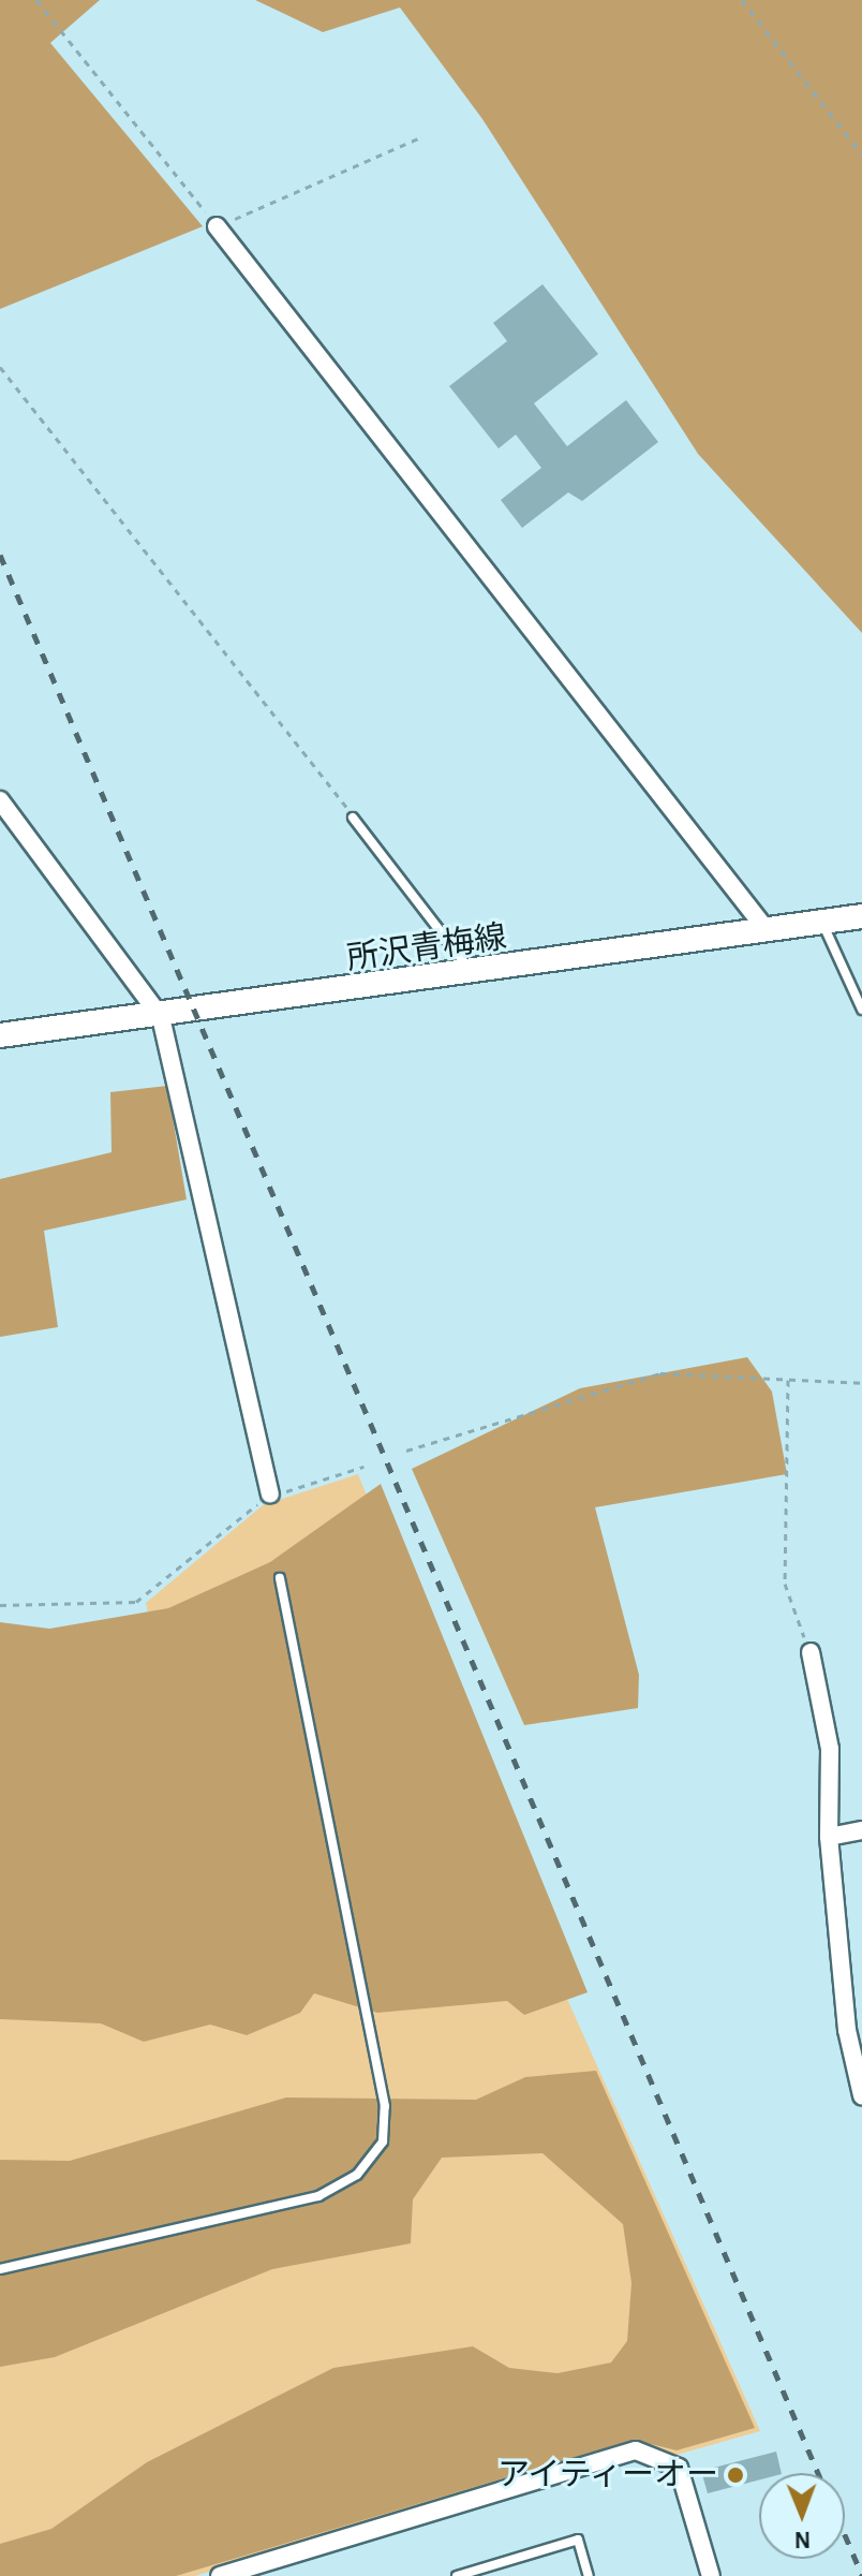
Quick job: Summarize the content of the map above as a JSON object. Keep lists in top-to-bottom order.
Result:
{
  "streets": {
    "main road": ["所沢青梅線"]
  },
  "places": ["アイティーオー"],
  "north": "bottom"
}
